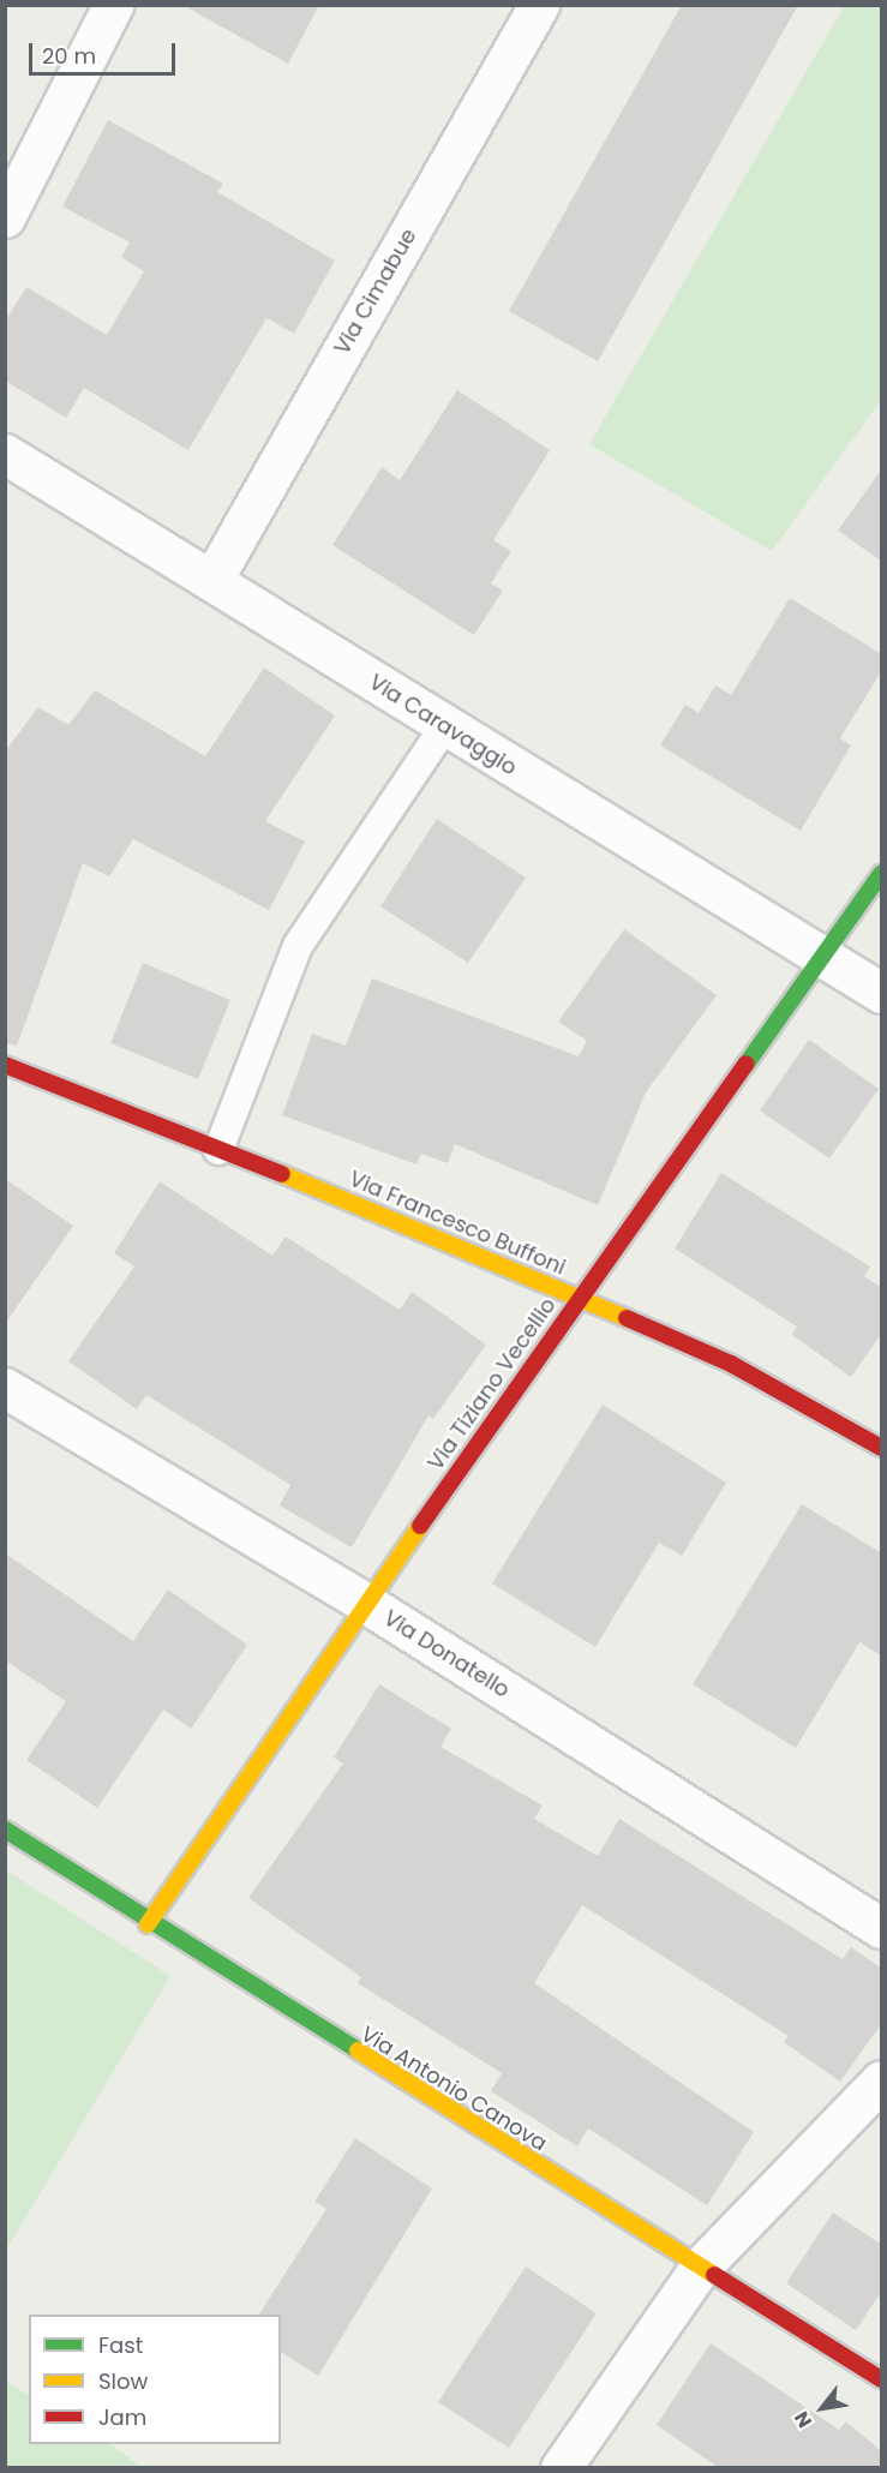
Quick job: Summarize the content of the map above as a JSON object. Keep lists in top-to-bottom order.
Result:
{
  "streets": {
    "street": [
      "Via Cimabue",
      "Via Caravaggio",
      "Via Francesco Buffoni",
      "Via Tiziano Vecellio",
      "Via Donatello",
      "Via Antonio Canova"
    ]
  },
  "crossings": [
    ["Via Cimabue", "Via Caravaggio"],
    ["Via Caravaggio", "Via Tiziano Vecellio"],
    ["Via Francesco Buffoni", "Via Tiziano Vecellio"],
    ["Via Tiziano Vecellio", "Via Donatello"],
    ["Via Tiziano Vecellio", "Via Antonio Canova"]
  ],
  "legend": ["Fast", "Slow", "Jam"],
  "scale_bar": "20 m",
  "north": "bottom left"
}
